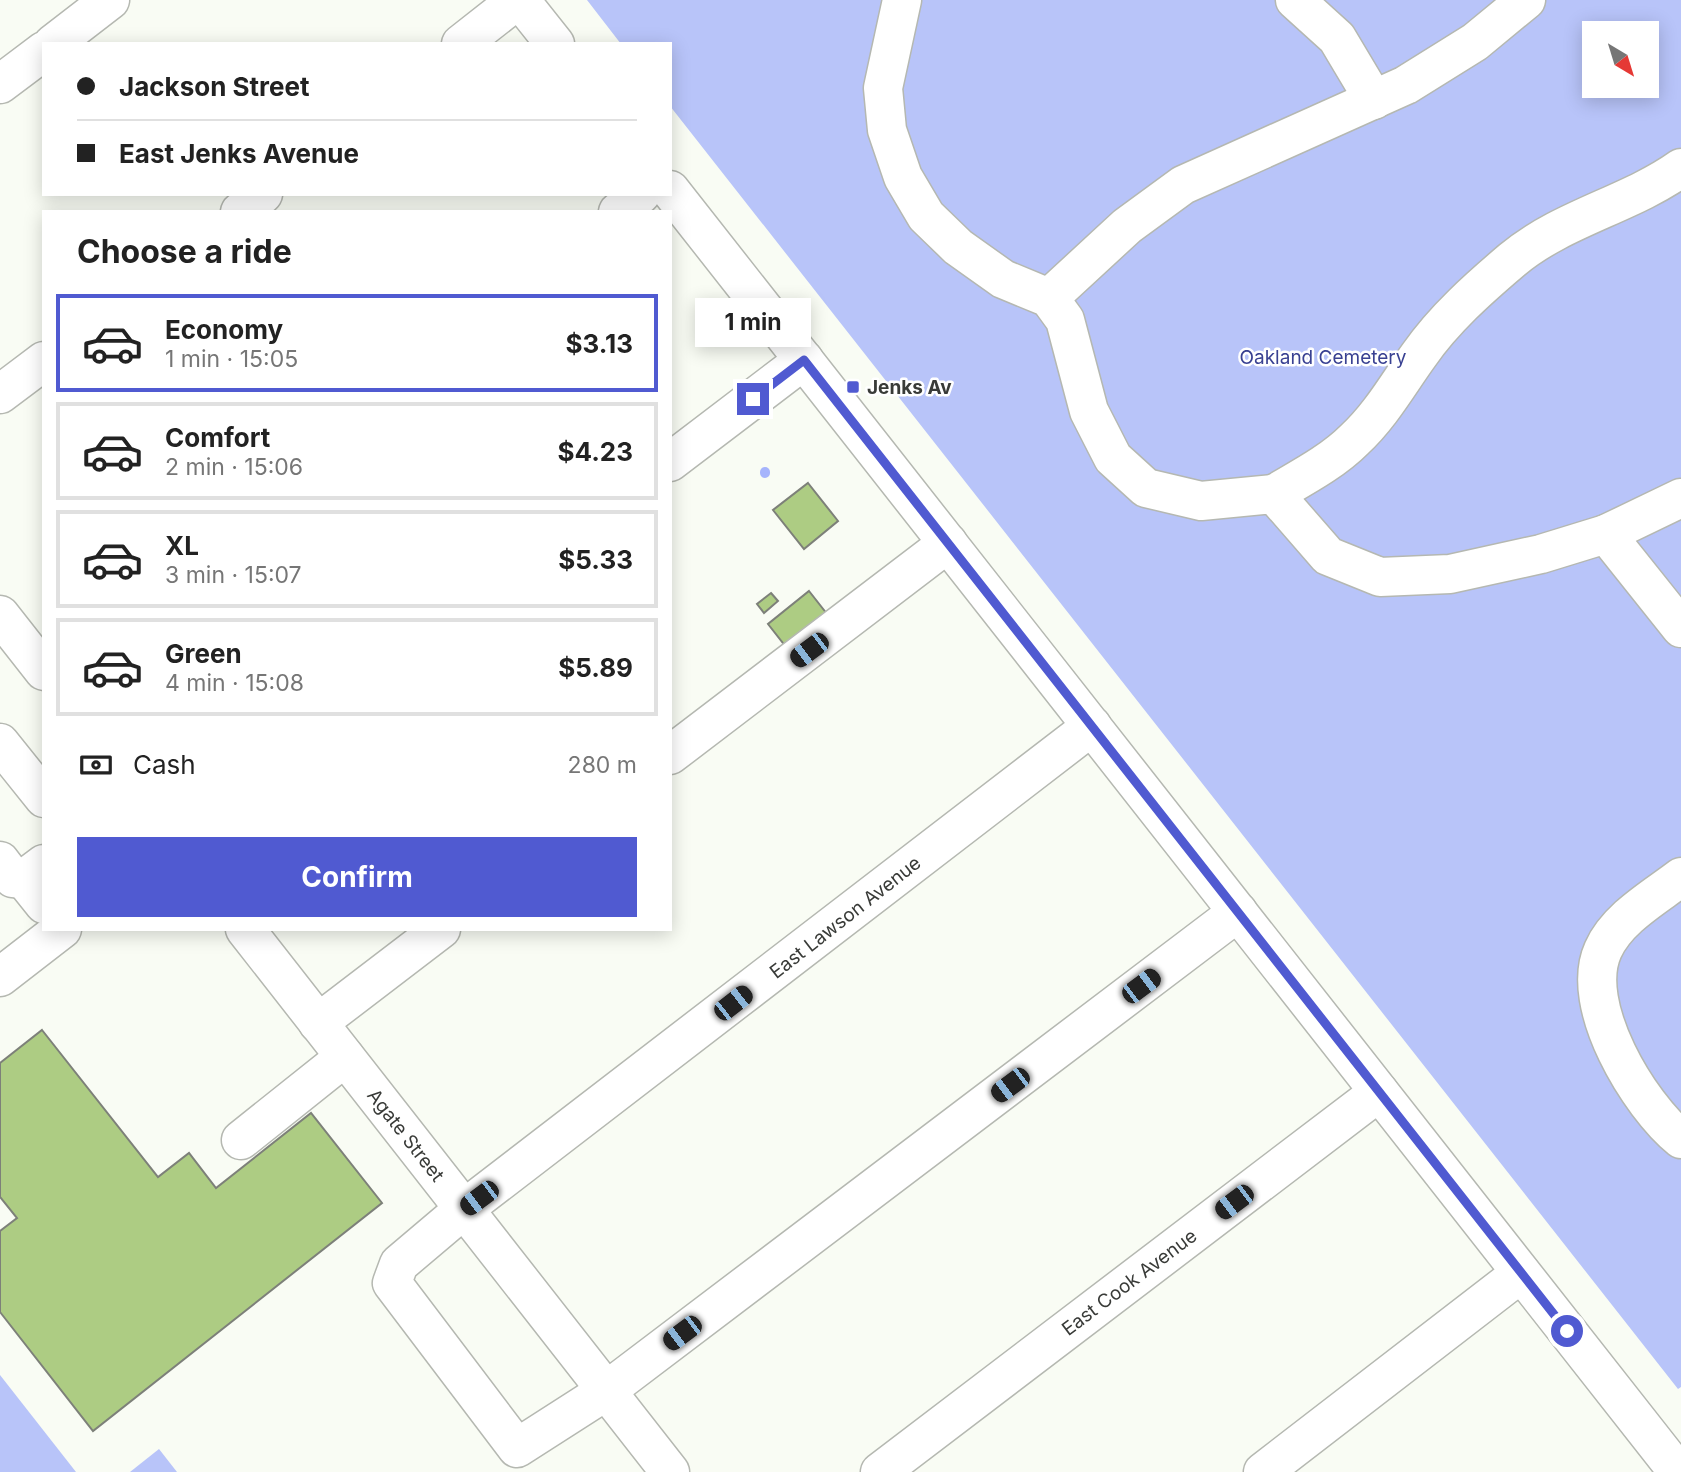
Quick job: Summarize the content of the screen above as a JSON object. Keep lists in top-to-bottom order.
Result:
{
  "streets": {
    "street": ["East Lawson Avenue", "Agate Street", "East Cook Avenue"]
  },
  "crossings": [
    ["East Lawson Avenue", "Agate Street"]
  ],
  "parks": ["Oakland Cemetery"],
  "places": {
    "transit": ["Jenks Av"]
  },
  "north": "bottom right",
  "page": {
    "banner": ["Jackson Street", "East Jenks Avenue"],
    "heading": "Choose a ride",
    "list": [
      {
        "name": "Economy",
        "note": "1 min · 15:05",
        "value": "$3.13"
      },
      {
        "name": "Comfort",
        "note": "2 min · 15:06",
        "value": "$4.23"
      },
      {
        "name": "XL",
        "note": "3 min · 15:07",
        "value": "$5.33"
      },
      {
        "name": "Green",
        "note": "4 min · 15:08",
        "value": "$5.89"
      }
    ],
    "bubble": "1 min",
    "pay": ["Cash", "280 m"],
    "buttons": "Confirm"
  }
}
